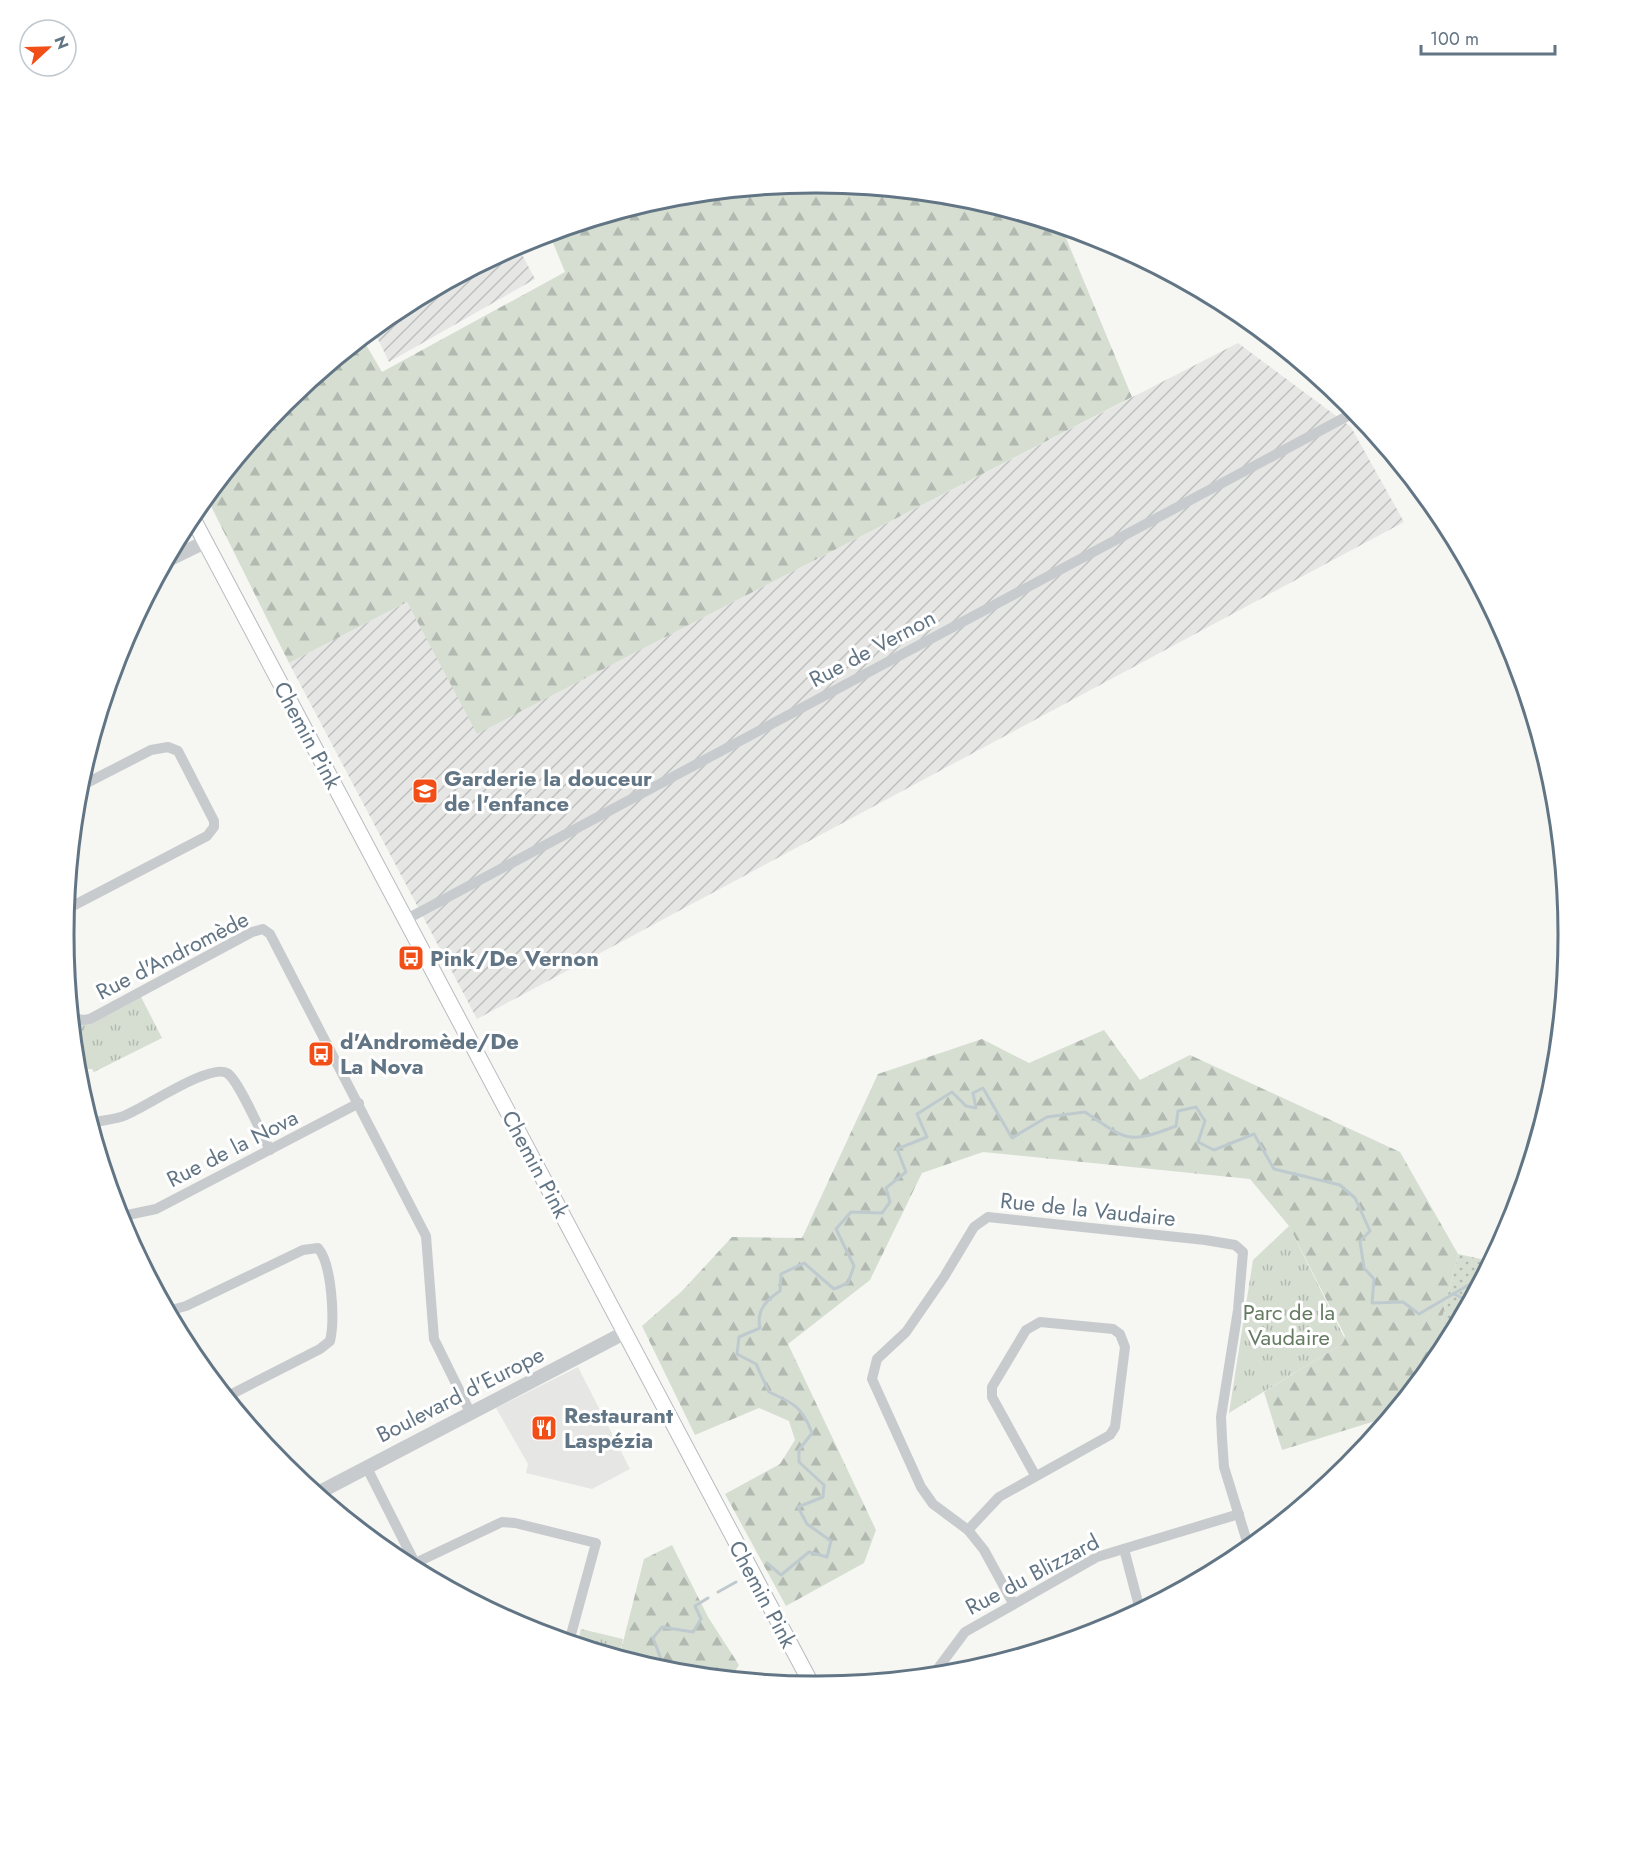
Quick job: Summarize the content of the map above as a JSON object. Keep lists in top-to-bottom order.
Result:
{
  "streets": {
    "main road": ["Chemin Pink"],
    "street": [
      "Rue de Vernon",
      "Rue d'Andromède",
      "Rue de la Nova",
      "Rue de la Vaudaire",
      "Boulevard d'Europe",
      "Rue du Blizzard"
    ]
  },
  "crossings": [
    ["Rue de Vernon", "Chemin Pink"],
    ["Chemin Pink", "Boulevard d'Europe"],
    ["Rue d'Andromède", "Rue de la Nova"],
    ["Rue d'Andromède", "Boulevard d'Europe"],
    ["Rue de la Vaudaire", "Rue du Blizzard"]
  ],
  "parks": ["Parc de la Vaudaire"],
  "places": {
    "school or university": ["Garderie la douceur de l'enfance"],
    "bus stop": ["Pink/De Vernon", "d'Andromède/De La Nova"],
    "restaurant": ["Restaurant Laspézia"]
  },
  "scale_bar": "100 m",
  "north": "right"
}
